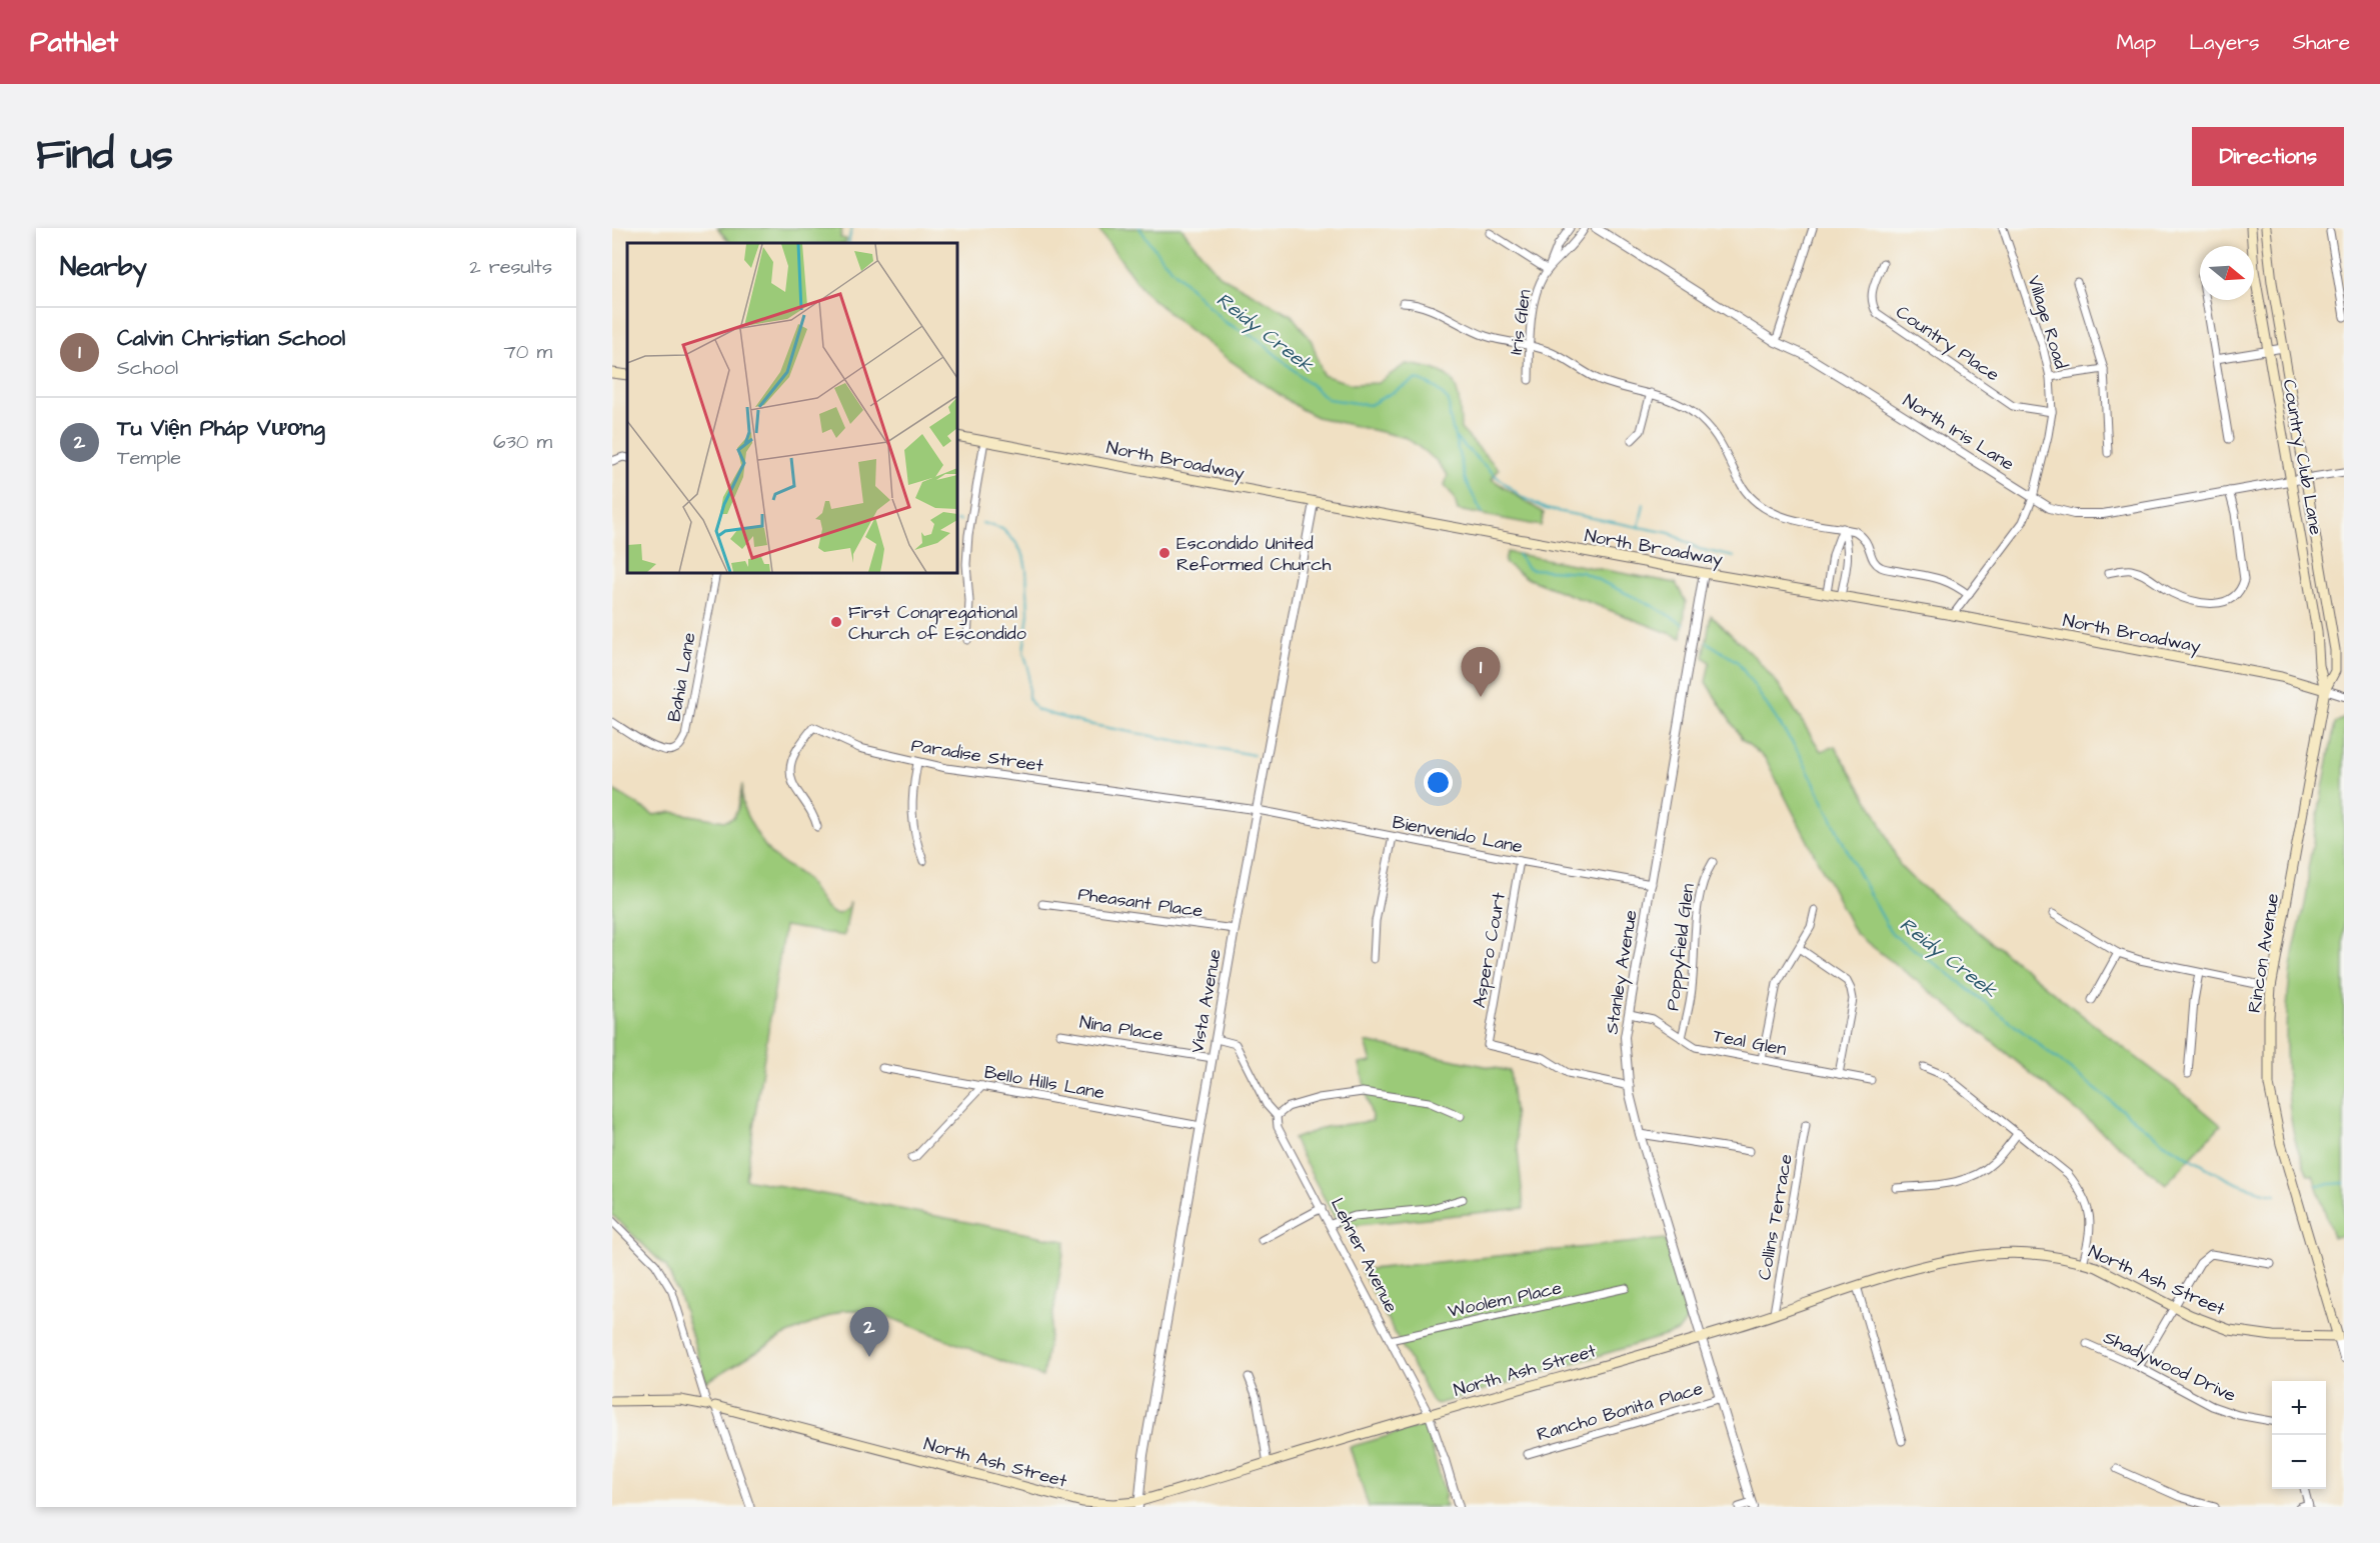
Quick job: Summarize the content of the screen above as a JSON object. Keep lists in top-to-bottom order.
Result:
{
  "streets": {
    "main road": [
      "Country Club Lane",
      "North Broadway",
      "Rincon Avenue",
      "North Ash Street"
    ],
    "street": [
      "Iris Glen",
      "Village Road",
      "Country Place",
      "North Iris Lane",
      "Bahia Lane",
      "Paradise Street",
      "Bienvenido Lane",
      "Pheasant Place",
      "Poppyfield Glen",
      "Aspero Court",
      "Stanley Avenue",
      "Vista Avenue",
      "Nina Place",
      "Teal Glen",
      "Bello Hills Lane",
      "Collins Terrace",
      "Lehner Avenue",
      "Woolem Place",
      "Shadywood Drive",
      "Rancho Bonita Place"
    ]
  },
  "crossings": [
    ["Village Road", "Country Place"],
    ["Village Road", "North Iris Lane"],
    ["Village Road", "North Broadway"],
    ["North Iris Lane", "Country Club Lane"],
    ["Country Club Lane", "North Broadway"],
    ["Country Club Lane", "Rincon Avenue"],
    ["North Broadway", "Rincon Avenue"],
    ["North Broadway", "Stanley Avenue"],
    ["North Broadway", "Vista Avenue"],
    ["Paradise Street", "Bienvenido Lane"],
    ["Paradise Street", "Vista Avenue"],
    ["Bienvenido Lane", "Aspero Court"],
    ["Bienvenido Lane", "Stanley Avenue"],
    ["Bienvenido Lane", "Vista Avenue"],
    ["Pheasant Place", "Vista Avenue"],
    ["Poppyfield Glen", "Teal Glen"],
    ["Aspero Court", "Stanley Avenue"],
    ["Rincon Avenue", "North Ash Street"],
    ["Stanley Avenue", "Teal Glen"],
    ["Stanley Avenue", "North Ash Street"],
    ["Stanley Avenue", "Rancho Bonita Place"],
    ["Vista Avenue", "Nina Place"],
    ["Vista Avenue", "Bello Hills Lane"],
    ["Vista Avenue", "Lehner Avenue"],
    ["Vista Avenue", "North Ash Street"],
    ["Collins Terrace", "North Ash Street"],
    ["Lehner Avenue", "North Ash Street"],
    ["Lehner Avenue", "Woolem Place"]
  ],
  "water": ["Reidy Creek"],
  "places": ["Escondido United Reformed Church", "First Congregational Church of Escondido"],
  "north": "right",
  "page": {
    "header": "Pathlet",
    "nav": ["Map", "Layers", "Share"],
    "title": "Find us",
    "buttons": "Directions",
    "heading": ["Nearby", "2 results"],
    "list": [
      {
        "mark": "1",
        "name": "Calvin Christian School",
        "note": "School",
        "value": "70 m"
      },
      {
        "mark": "2",
        "name": "Tu Viện Pháp Vương",
        "note": "Temple",
        "value": "630 m"
      }
    ],
    "pins": ["1", "2"],
    "map_buttons": ["+", "−"]
  }
}
